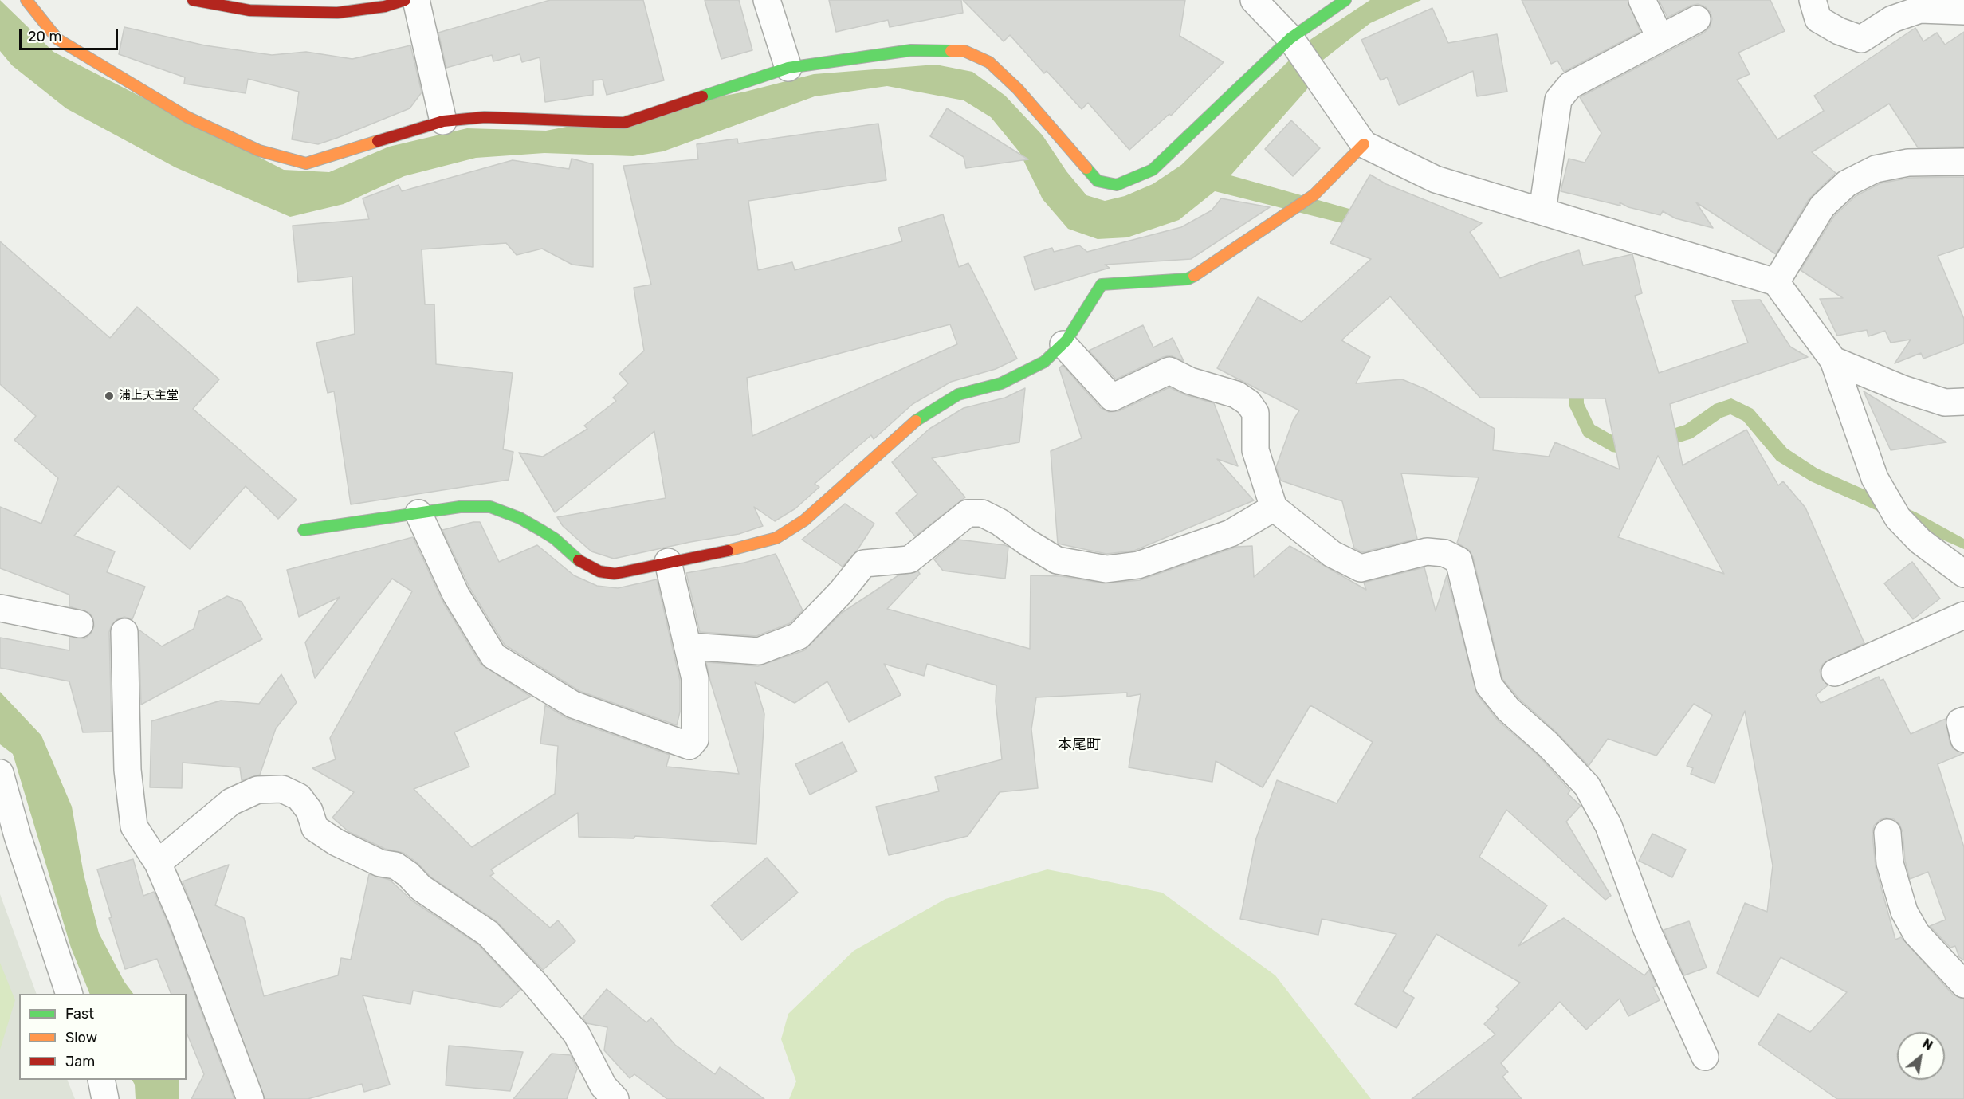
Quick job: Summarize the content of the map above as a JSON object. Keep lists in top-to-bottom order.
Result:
{
  "districts": ["本尾町"],
  "places": ["浦上天主堂"],
  "legend": ["Fast", "Slow", "Jam"],
  "scale_bar": "20 m",
  "north": "top right"
}
